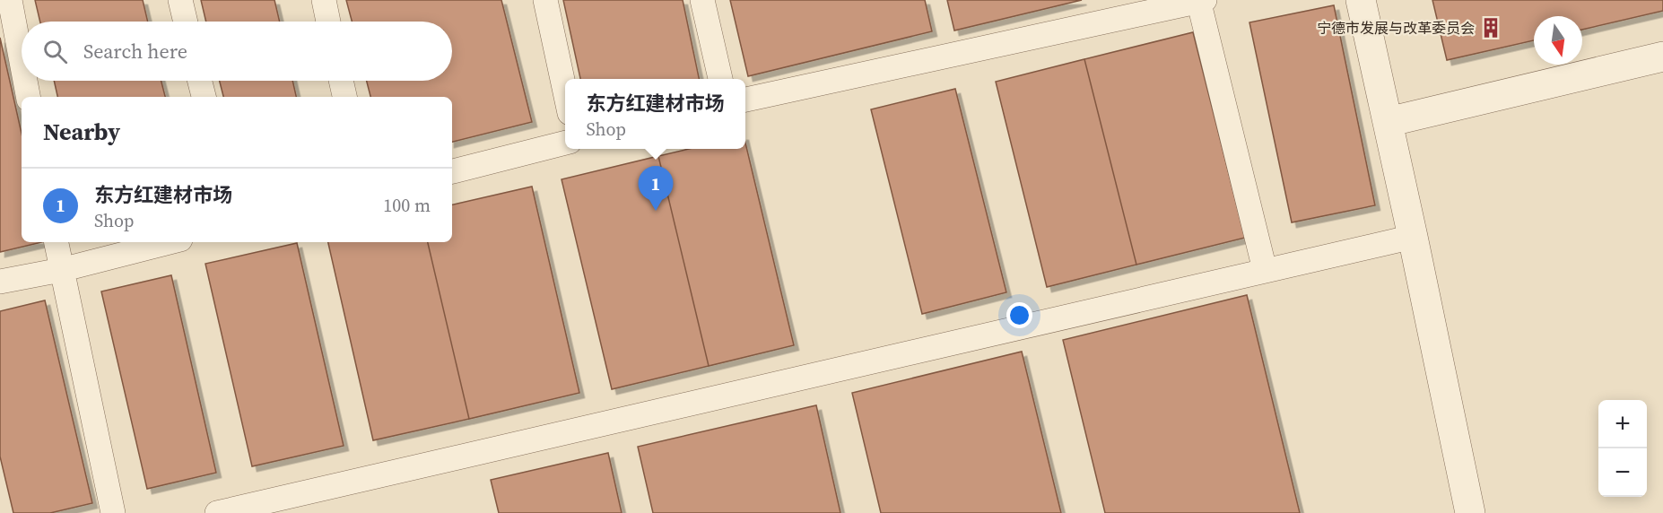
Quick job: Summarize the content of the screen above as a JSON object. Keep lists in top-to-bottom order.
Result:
{
  "places": {
    "building": ["宁德市发展与改革委员会"]
  },
  "north": "bottom",
  "page": {
    "search": "Search here",
    "popup": ["东方红建材市场", "Shop"],
    "heading": "Nearby",
    "pins": "1",
    "list": [
      {
        "mark": "1",
        "name": "东方红建材市场",
        "note": "Shop",
        "value": "100 m"
      }
    ],
    "map_buttons": ["+", "−"]
  }
}
